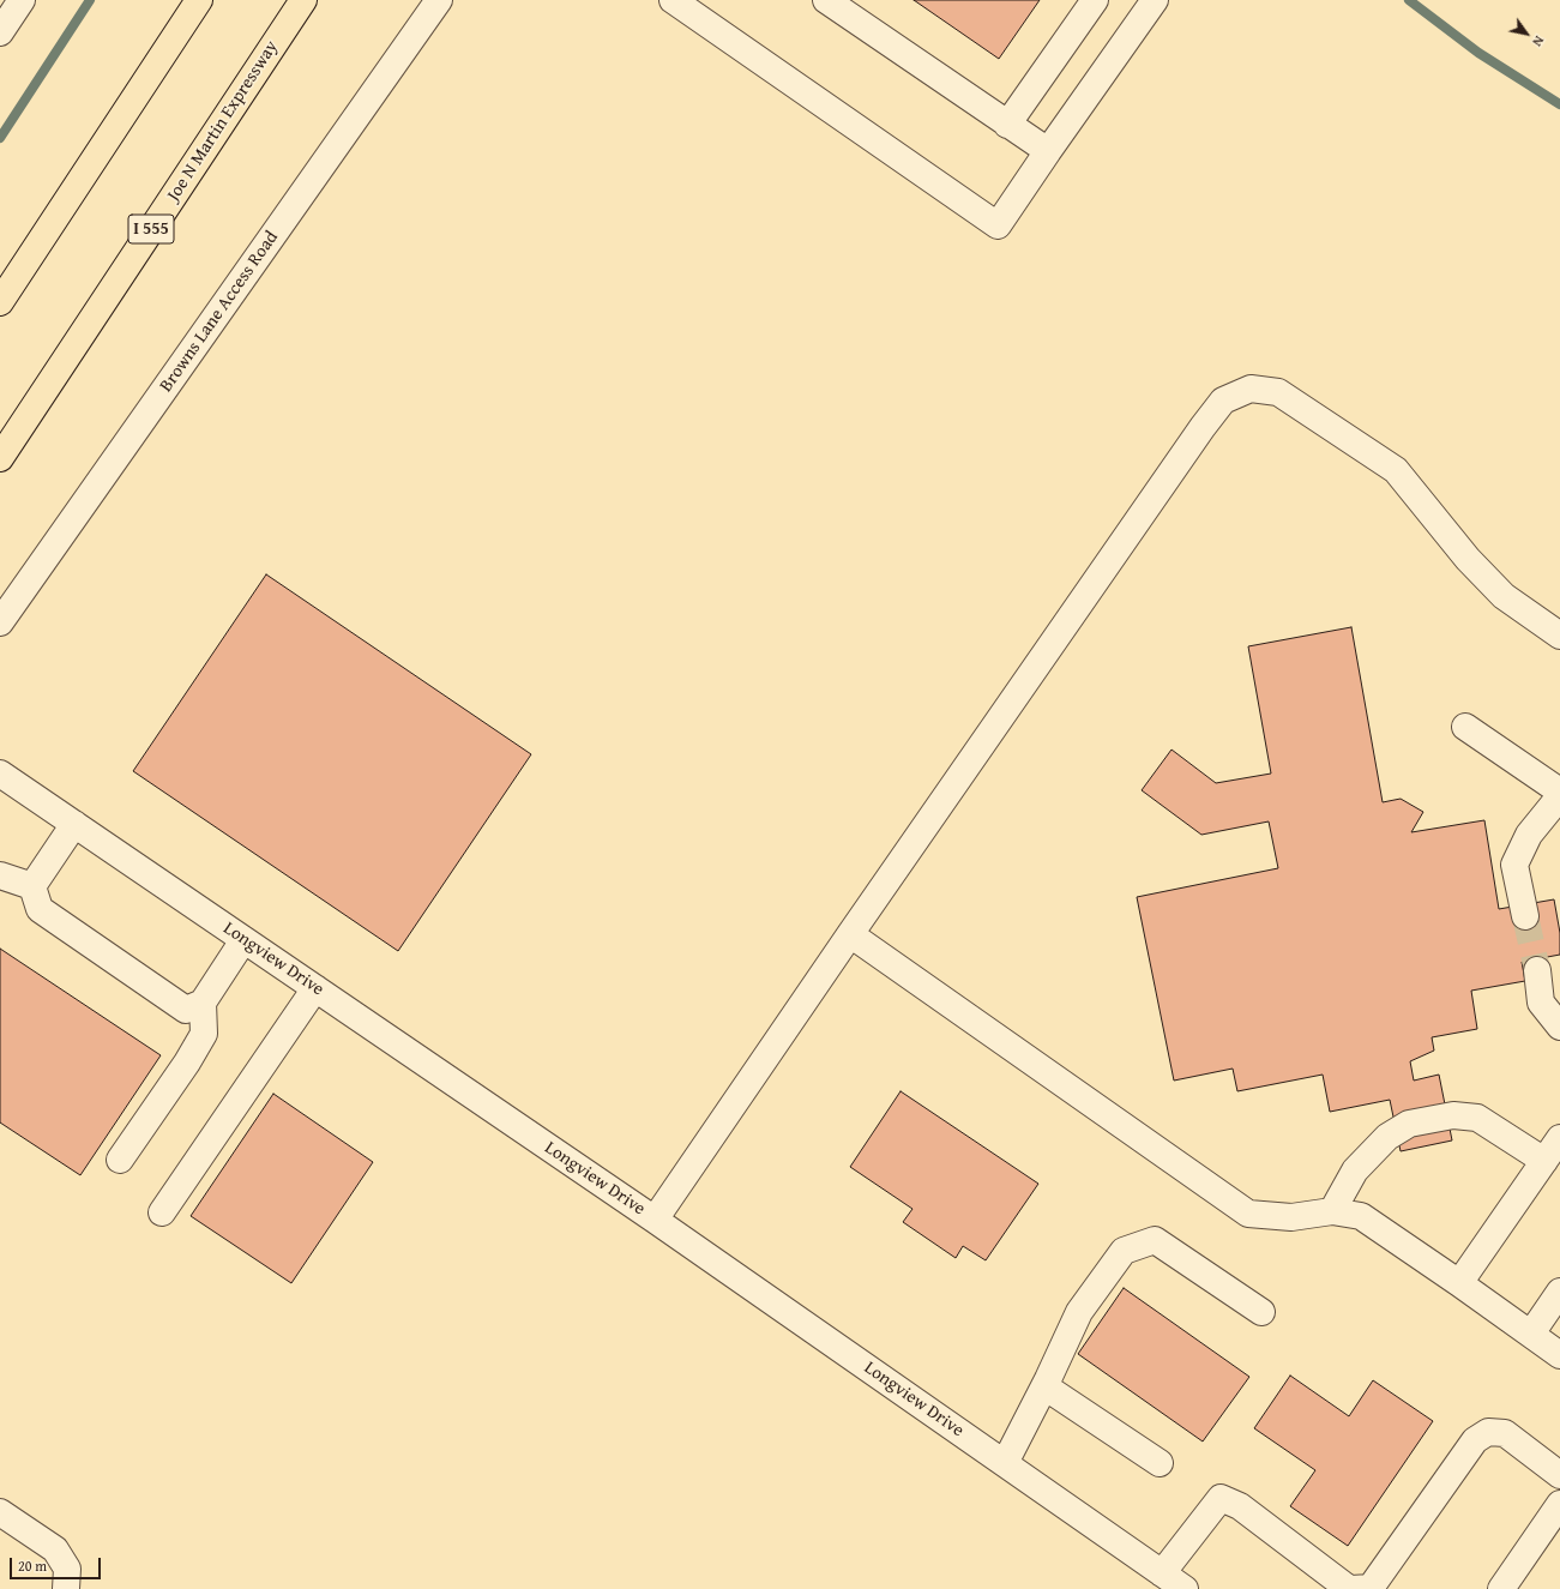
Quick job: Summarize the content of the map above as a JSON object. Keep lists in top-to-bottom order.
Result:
{
  "streets": {
    "highway": ["Joe N Martin Expressway", "I 555"],
    "street": ["Browns Lane Access Road", "Longview Drive"]
  },
  "scale_bar": "20 m",
  "north": "bottom right"
}
